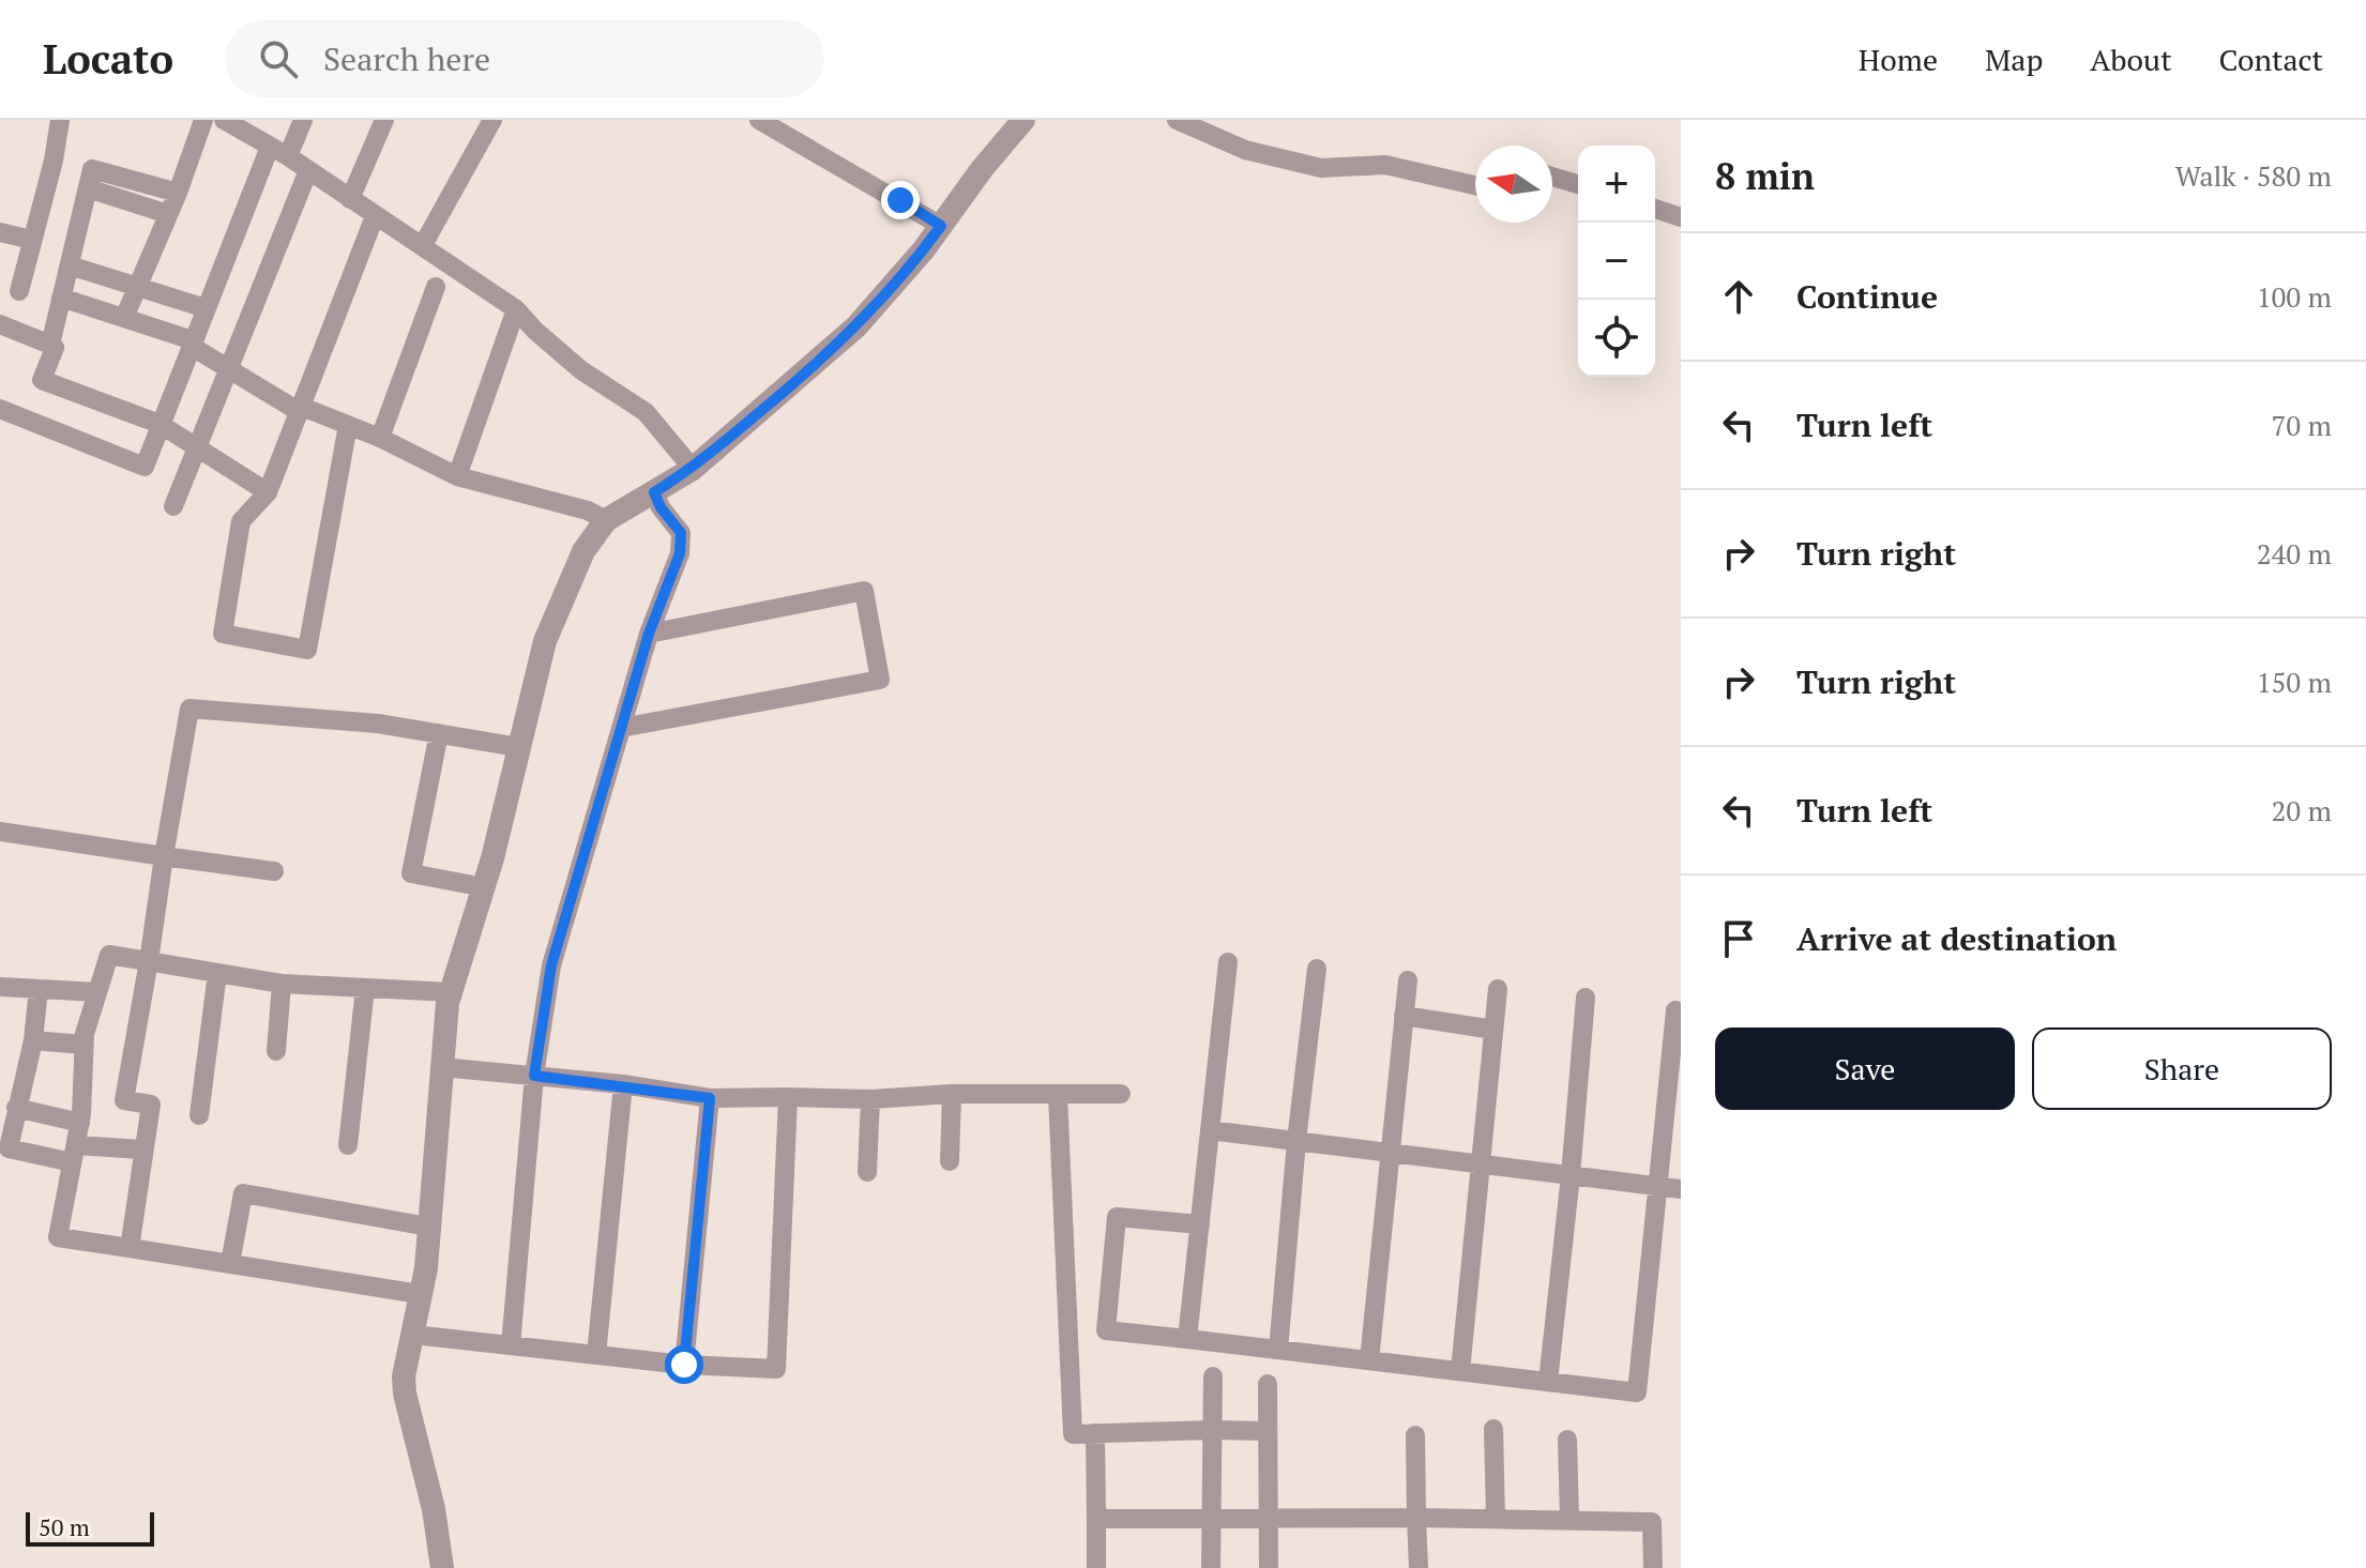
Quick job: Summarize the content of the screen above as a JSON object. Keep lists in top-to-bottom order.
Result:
{
  "scale_bar": "50 m",
  "north": "left",
  "page": {
    "header": "Locato",
    "search": "Search here",
    "nav": [
      "Home",
      "Map",
      "About",
      "Contact"
    ],
    "heading": ["8 min", "Walk · 580 m"],
    "map_buttons": ["+", "−"],
    "list": [
      ["Continue", "100 m"],
      ["Turn left", "70 m"],
      ["Turn right", "240 m"],
      ["Turn right", "150 m"],
      ["Turn left", "20 m"],
      "Arrive at destination"
    ],
    "buttons": ["Save", "Share"],
    "scale": "50 m"
  }
}
